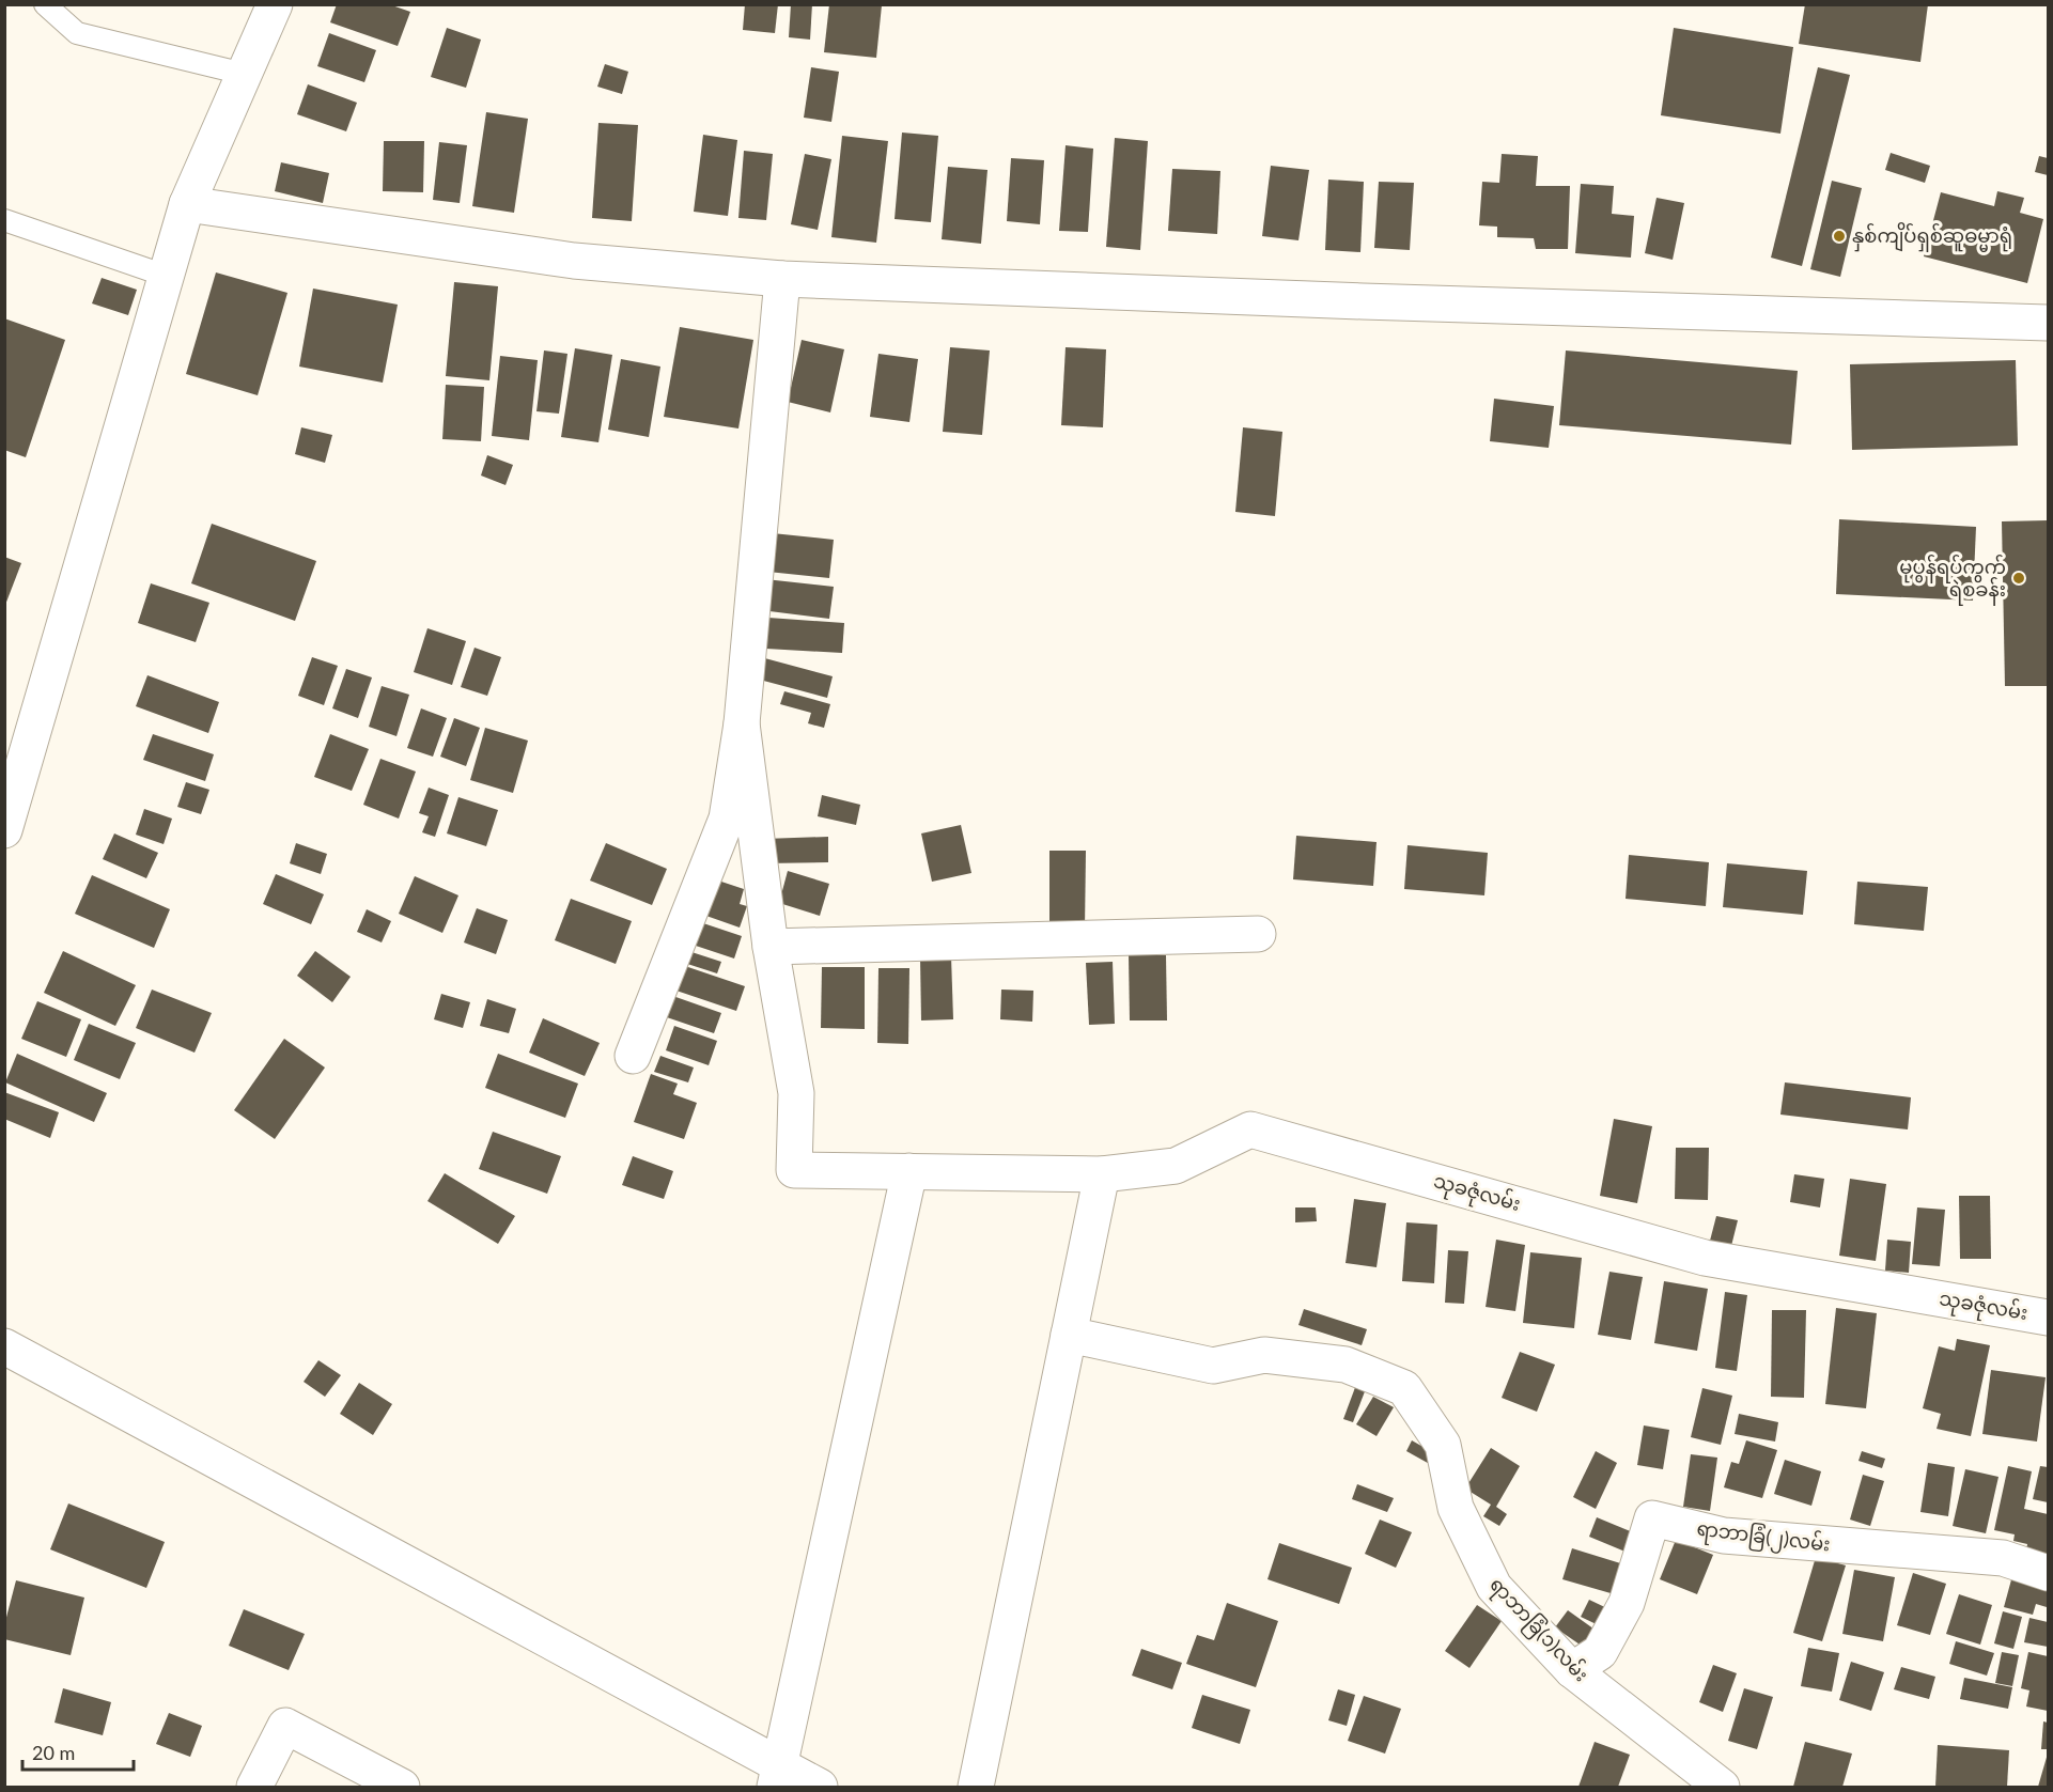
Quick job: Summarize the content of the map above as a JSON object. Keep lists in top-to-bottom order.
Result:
{
  "streets": {
    "street": ["သုခဇုံလမ်း", "ရာဘာခြံ(၂)လမ်း", "ရာဘာခြံ(၁)လမ်း"]
  },
  "crossings": [
    ["ရာဘာခြံ(၂)လမ်း", "ရာဘာခြံ(၁)လမ်း"]
  ],
  "places": ["နှစ်ကျိပ်ရှစ်ဆူဓမ္မာရုံ", "မုပွန်ရပ်ကွက် ရဲစခန်း"],
  "scale_bar": "20 m"
}
